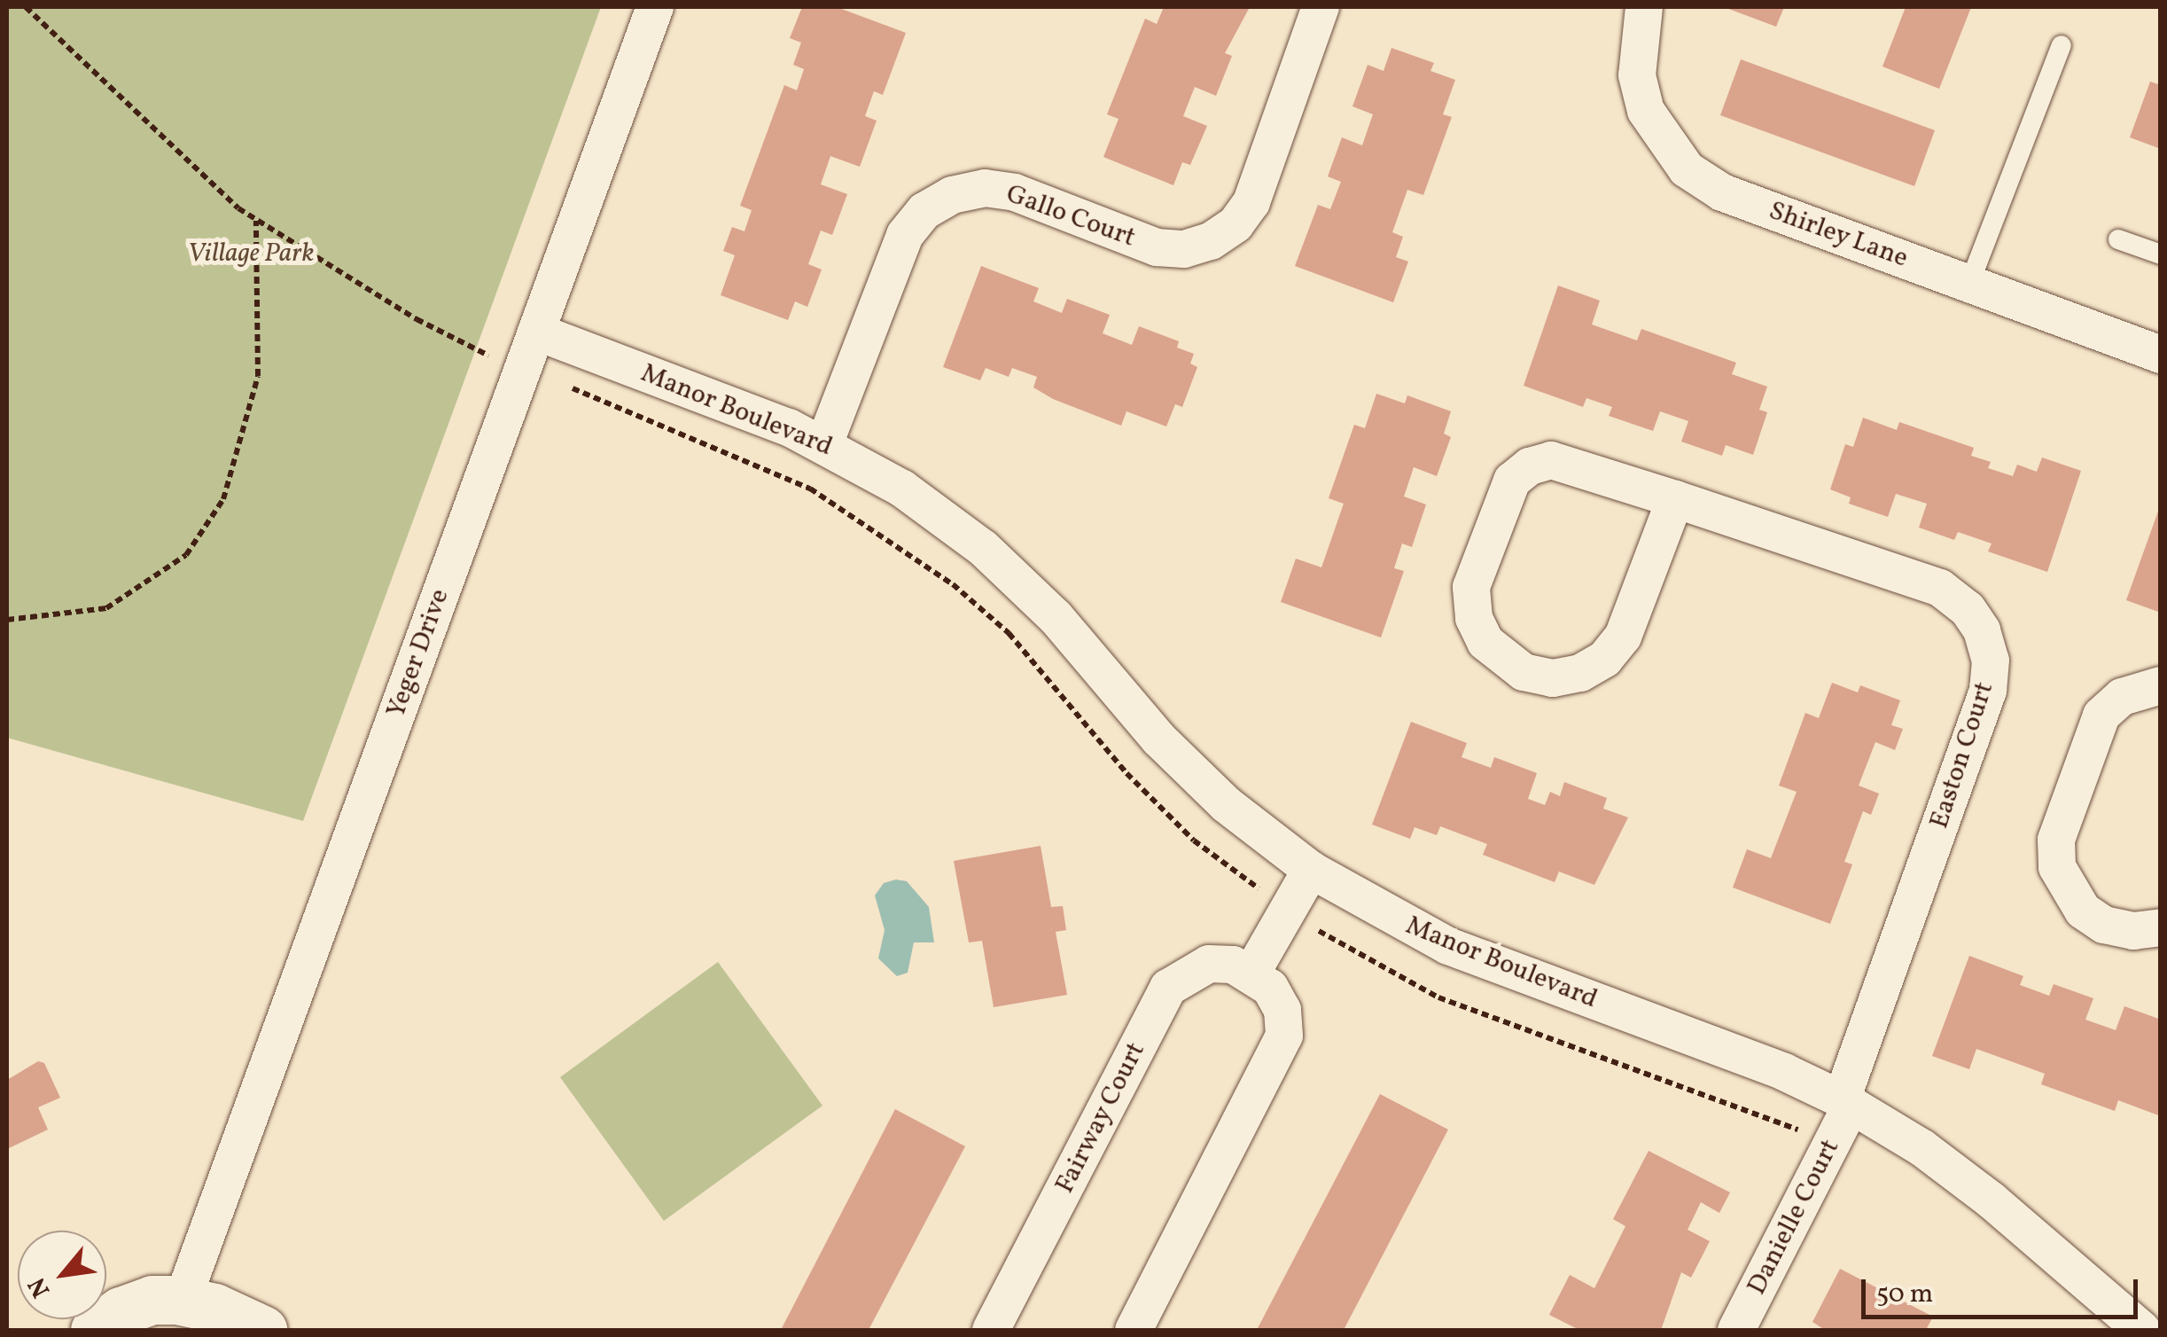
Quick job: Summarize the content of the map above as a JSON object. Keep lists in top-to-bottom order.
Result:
{
  "streets": {
    "street": [
      "Gallo Court",
      "Shirley Lane",
      "Manor Boulevard",
      "Yeger Drive",
      "Easton Court",
      "Fairway Court",
      "Danielle Court"
    ]
  },
  "crossings": [
    ["Gallo Court", "Manor Boulevard"],
    ["Manor Boulevard", "Yeger Drive"],
    ["Manor Boulevard", "Easton Court"],
    ["Manor Boulevard", "Danielle Court"],
    ["Easton Court", "Danielle Court"]
  ],
  "parks": ["Village Park"],
  "scale_bar": "50 m",
  "north": "bottom left"
}
